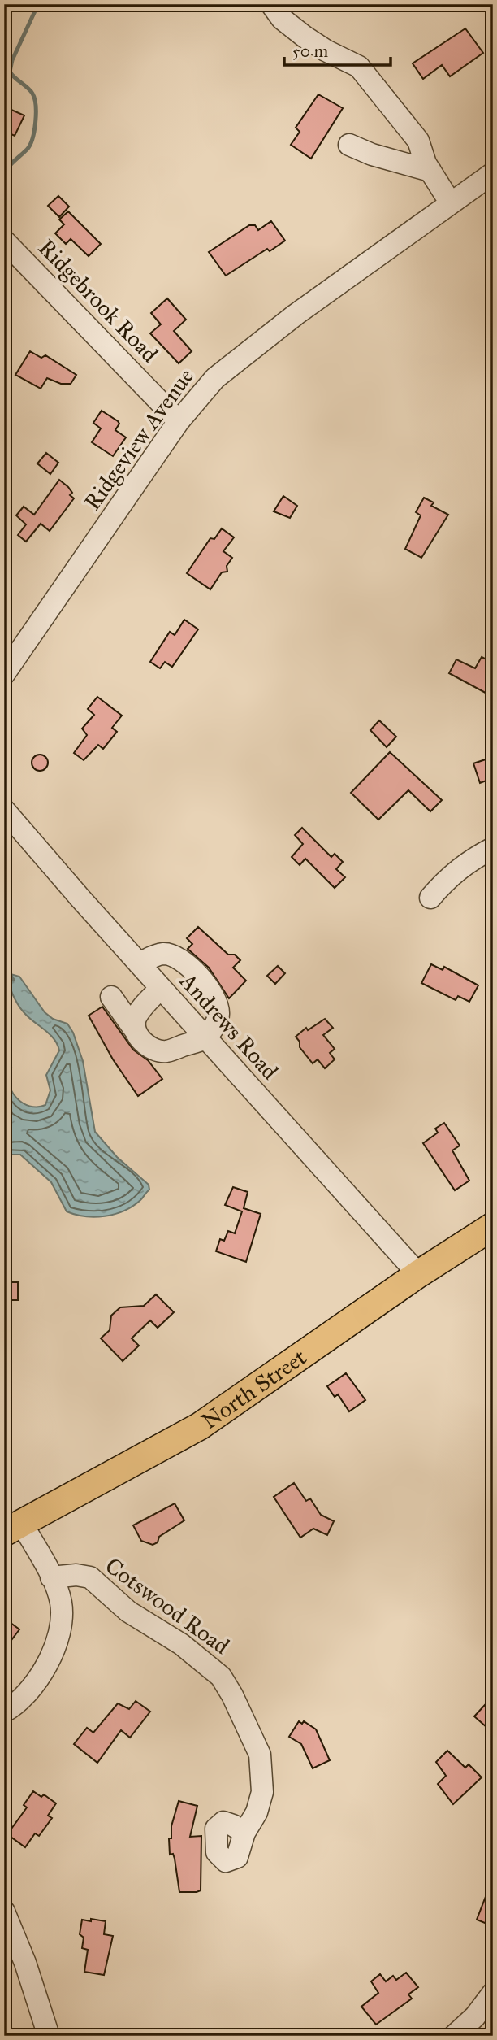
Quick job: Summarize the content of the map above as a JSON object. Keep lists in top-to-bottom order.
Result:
{
  "streets": {
    "main road": ["North Street"],
    "street": [
      "Ridgebrook Road",
      "Ridgeview Avenue",
      "Andrews Road",
      "Cotswood Road"
    ]
  },
  "crossings": [
    ["Ridgebrook Road", "Ridgeview Avenue"],
    ["Andrews Road", "North Street"]
  ],
  "scale_bar": "50 m"
}
